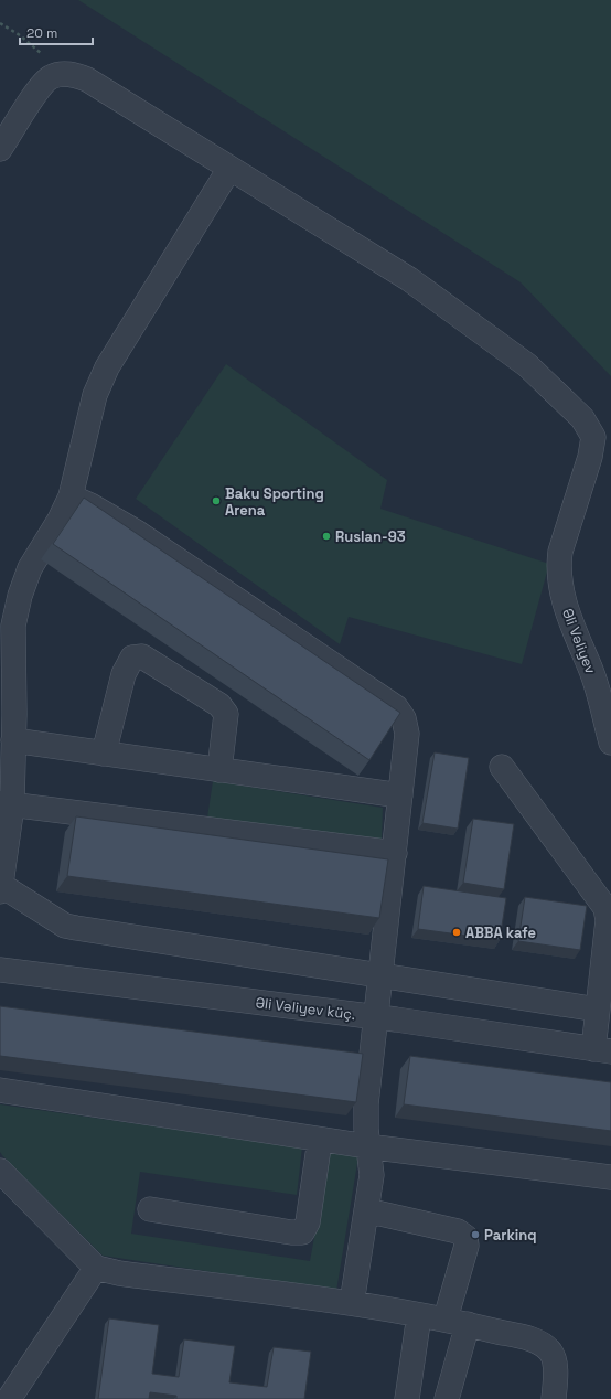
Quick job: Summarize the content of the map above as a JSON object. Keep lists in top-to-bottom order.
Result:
{
  "streets": {
    "street": ["Əli Vəliyev", "Əli Vəliyev küç."]
  },
  "places": [
    "Baku Sporting Arena",
    "Ruslan-93",
    "ABBA kafe",
    "Parkinq"
  ],
  "scale_bar": "20 m"
}
